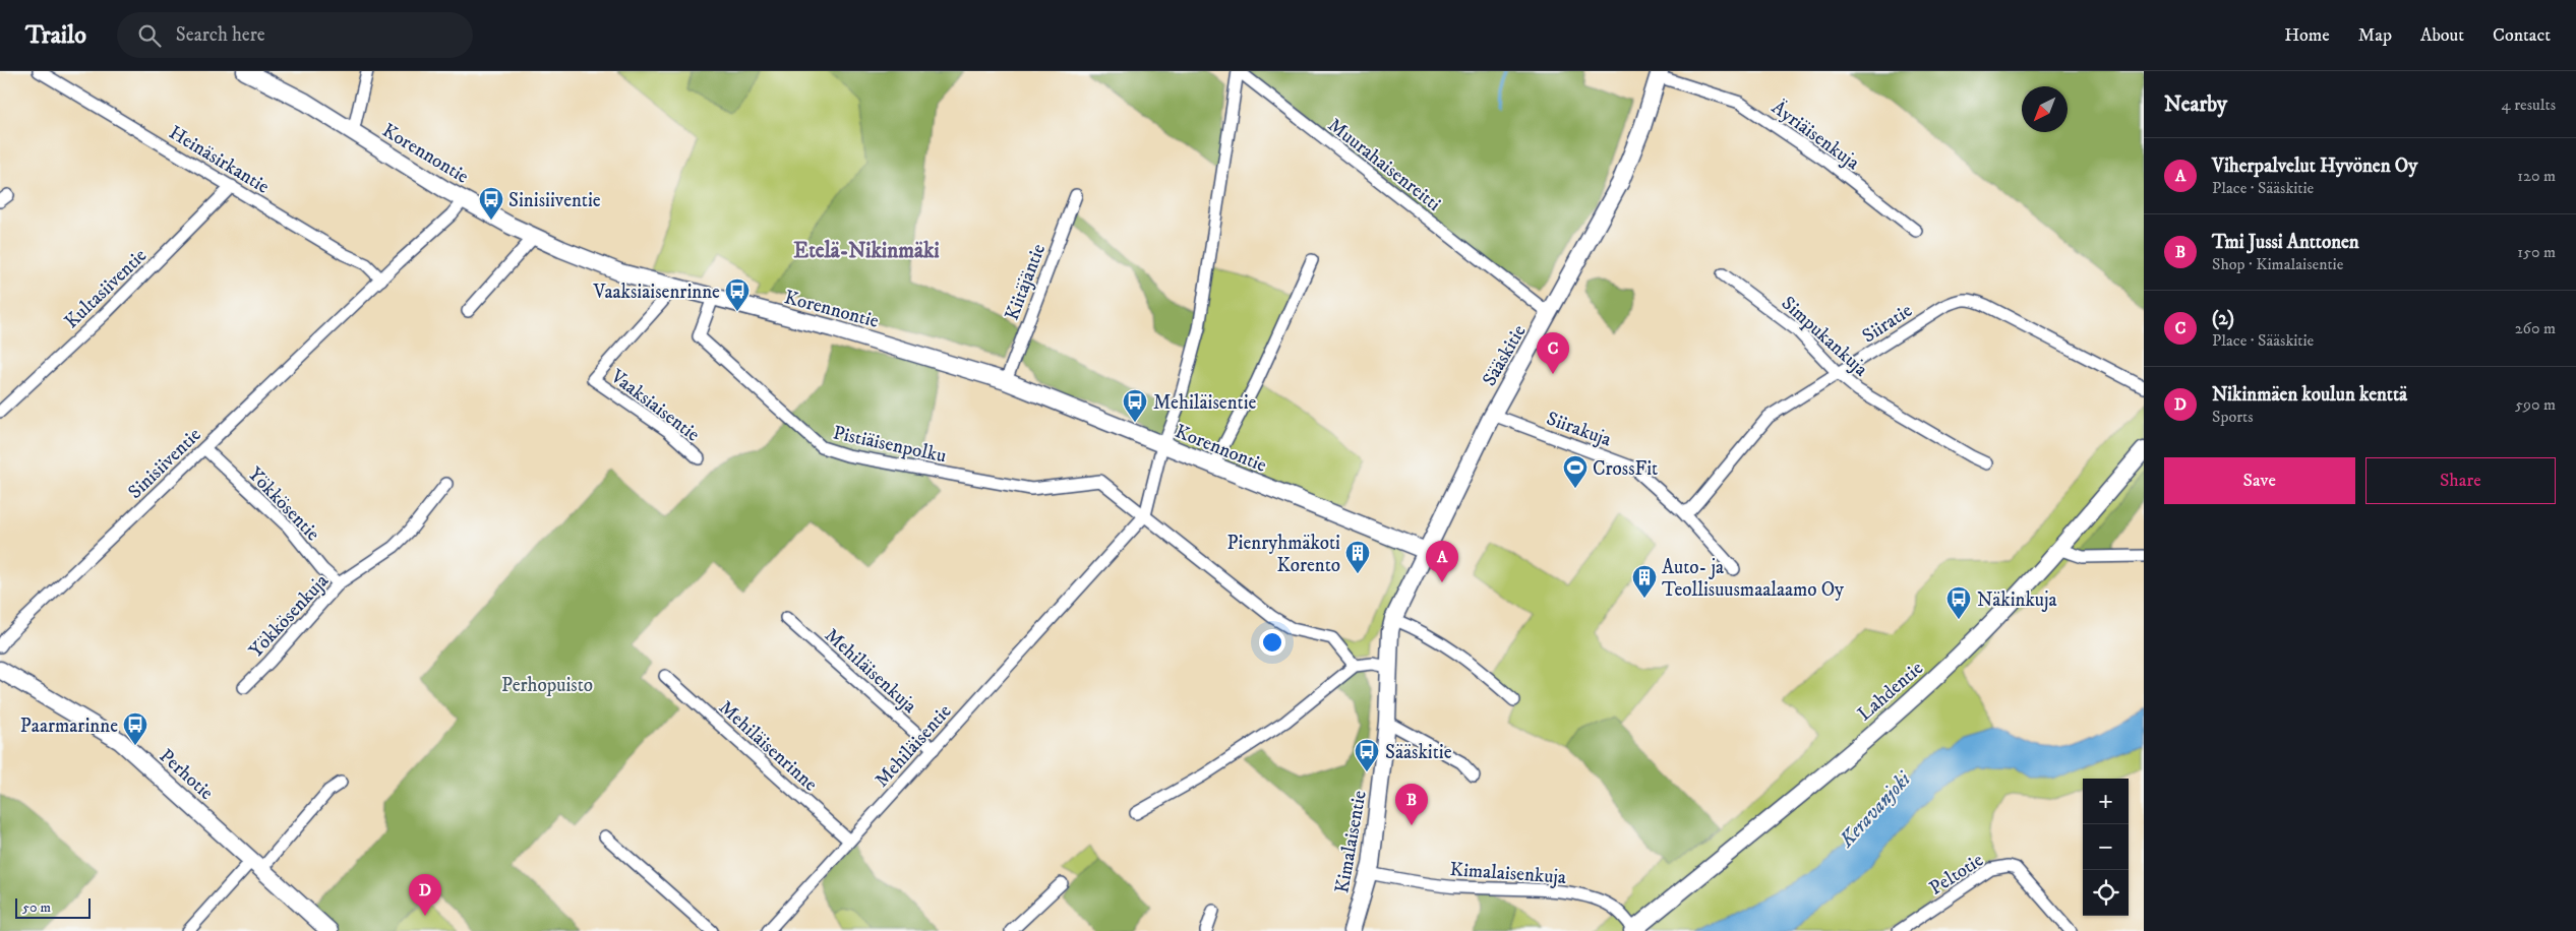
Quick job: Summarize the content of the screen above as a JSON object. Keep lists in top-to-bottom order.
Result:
{
  "streets": {
    "street": [
      "Äyriäisenkuja",
      "Korennontie",
      "Heinäsirkantie",
      "Muurahaisenreitti",
      "Kiitäjäntie",
      "Kultasiiventie",
      "Siiratie",
      "Simpukankuja",
      "Sääskitie",
      "Vaaksiaisentie",
      "Siirakuja",
      "Pistiäisenpolku",
      "Sinisiiventie",
      "Yökkösentie",
      "Yökkösenkuja",
      "Mehiläisenkuja",
      "Lahdentie",
      "Mehiläisenrinne",
      "Mehiläisentie",
      "Perhotie",
      "Kimalaisentie",
      "Kimalaisenkuja",
      "Peltotie"
    ]
  },
  "crossings": [
    ["Äyriäisenkuja", "Sääskitie"],
    ["Korennontie", "Kiitäjäntie"],
    ["Korennontie", "Sääskitie"],
    ["Korennontie", "Vaaksiaisentie"],
    ["Korennontie", "Pistiäisenpolku"],
    ["Korennontie", "Sinisiiventie"],
    ["Heinäsirkantie", "Kultasiiventie"],
    ["Heinäsirkantie", "Sinisiiventie"],
    ["Muurahaisenreitti", "Sääskitie"],
    ["Siiratie", "Simpukankuja"],
    ["Siiratie", "Siirakuja"],
    ["Sääskitie", "Siirakuja"],
    ["Sääskitie", "Kimalaisentie"],
    ["Pistiäisenpolku", "Mehiläisentie"],
    ["Sinisiiventie", "Yökkösentie"],
    ["Yökkösentie", "Yökkösenkuja"],
    ["Mehiläisenkuja", "Mehiläisentie"],
    ["Lahdentie", "Kimalaisenkuja"],
    ["Mehiläisenrinne", "Mehiläisentie"],
    ["Kimalaisentie", "Kimalaisenkuja"]
  ],
  "districts": ["Etelä-Nikinmäki"],
  "water": ["Keravanjoki"],
  "parks": ["Perhopuisto"],
  "places": {
    "bus stop": [
      "Sinisiiventie",
      "Vaaksiaisenrinne",
      "Mehiläisentie",
      "Näkinkuja",
      "Paarmarinne",
      "Sääskitie"
    ],
    "sports": ["CrossFit"],
    "building": ["Pienryhmäkoti Korento", "Auto- ja Teollisuusmaalaamo Oy"]
  },
  "scale_bar": "50 m",
  "north": "bottom left",
  "page": {
    "header": "Trailo",
    "search": "Search here",
    "nav": [
      "Home",
      "Map",
      "About",
      "Contact"
    ],
    "heading": ["Nearby", "4 results"],
    "list": [
      {
        "mark": "A",
        "name": "Viherpalvelut Hyvönen Oy",
        "note": "Place · Sääskitie",
        "value": "120 m"
      },
      {
        "mark": "B",
        "name": "Tmi Jussi Anttonen",
        "note": "Shop · Kimalaisentie",
        "value": "150 m"
      },
      {
        "mark": "C",
        "name": "(2)",
        "note": "Place · Sääskitie",
        "value": "260 m"
      },
      {
        "mark": "D",
        "name": "Nikinmäen koulun kenttä",
        "note": "Sports",
        "value": "590 m"
      }
    ],
    "pins": [
      "C",
      "A",
      "B",
      "D"
    ],
    "buttons": ["Save", "Share"],
    "map_buttons": ["+", "−"],
    "scale": "50 m"
  }
}
